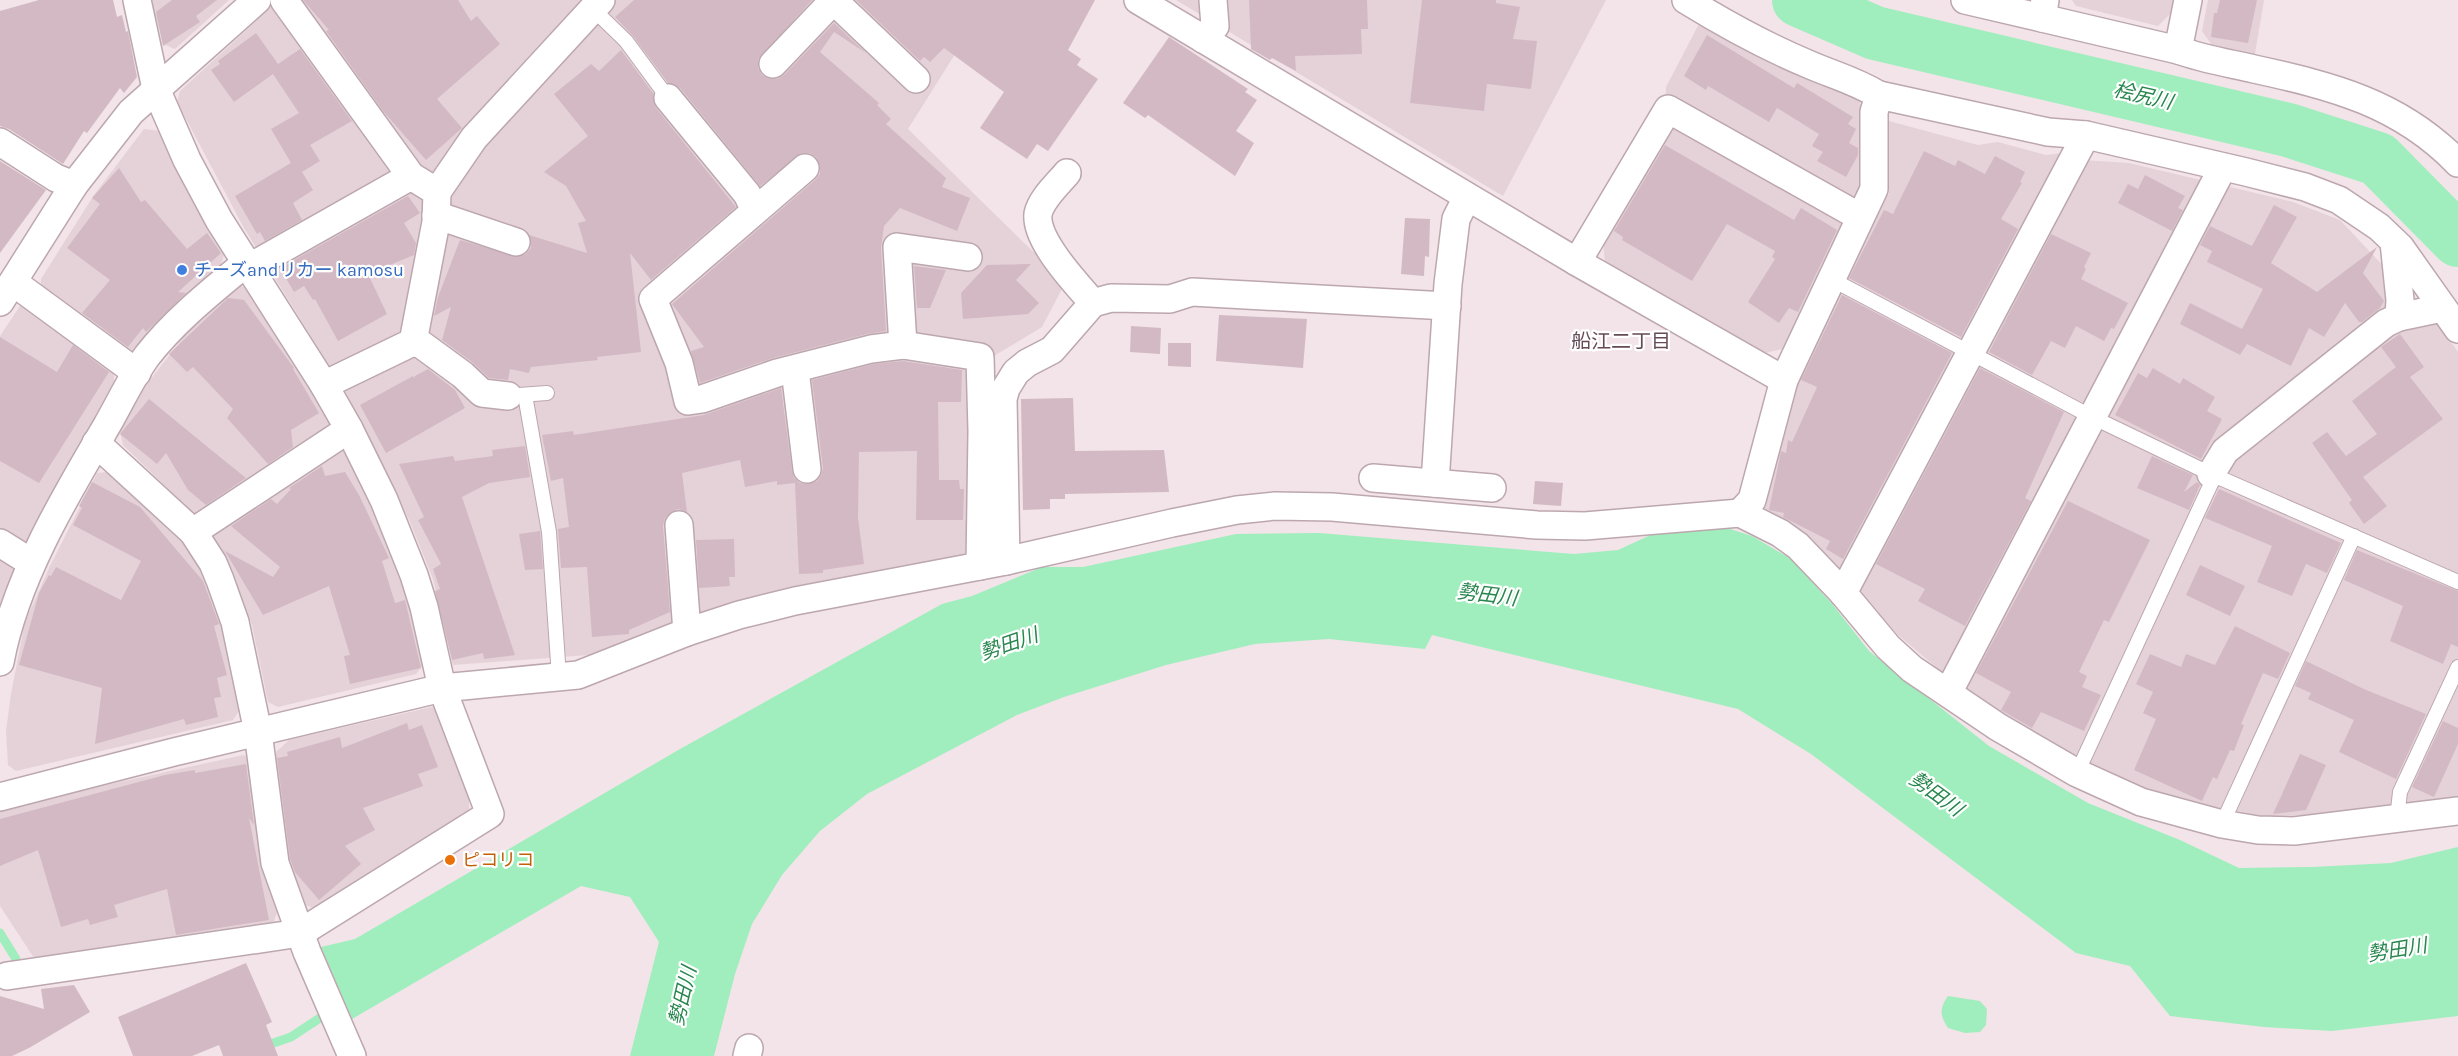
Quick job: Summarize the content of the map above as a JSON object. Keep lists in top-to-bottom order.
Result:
{
  "districts": ["船江二丁目"],
  "water": ["桧尻川", "勢田川"],
  "places": ["チーズandリカー kamosu", "ピコリコ"]
}
